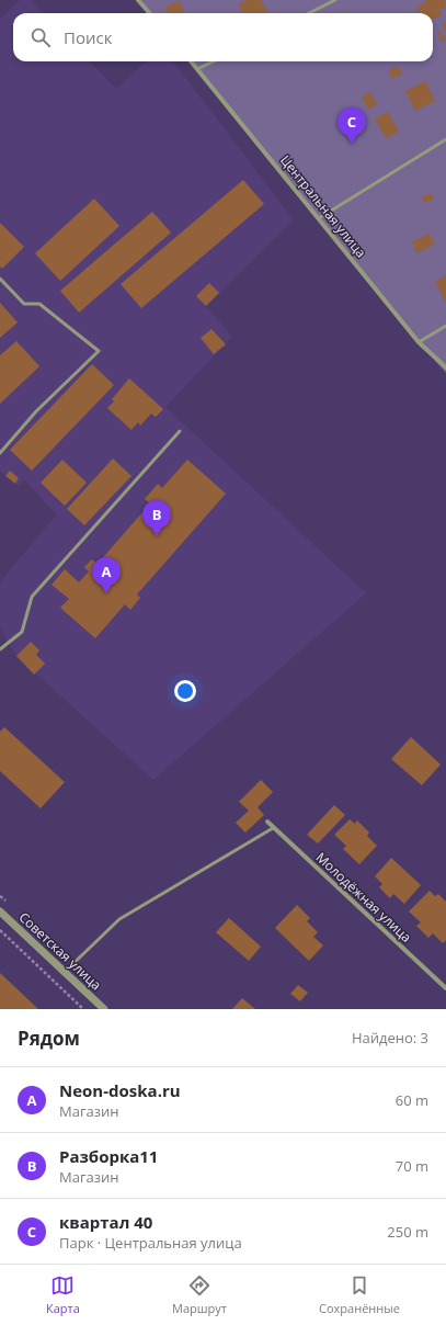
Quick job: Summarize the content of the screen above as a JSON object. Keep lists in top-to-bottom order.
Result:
{
  "streets": {
    "street": ["Центральная улица", "Молодёжная улица", "Советская улица"]
  },
  "page": {
    "search": "Поиск",
    "pins": ["C", "B", "A"],
    "heading": ["Рядом", "Найдено: 3"],
    "list": [
      {
        "mark": "A",
        "name": "Neon-doska.ru",
        "note": "Магазин",
        "value": "60 m"
      },
      {
        "mark": "B",
        "name": "Разборка11",
        "note": "Магазин",
        "value": "70 m"
      },
      {
        "mark": "C",
        "name": "квартал 40",
        "note": "Парк · Центральная улица",
        "value": "250 m"
      }
    ],
    "nav": ["Карта", "Маршрут", "Сохранённые"]
  }
}
